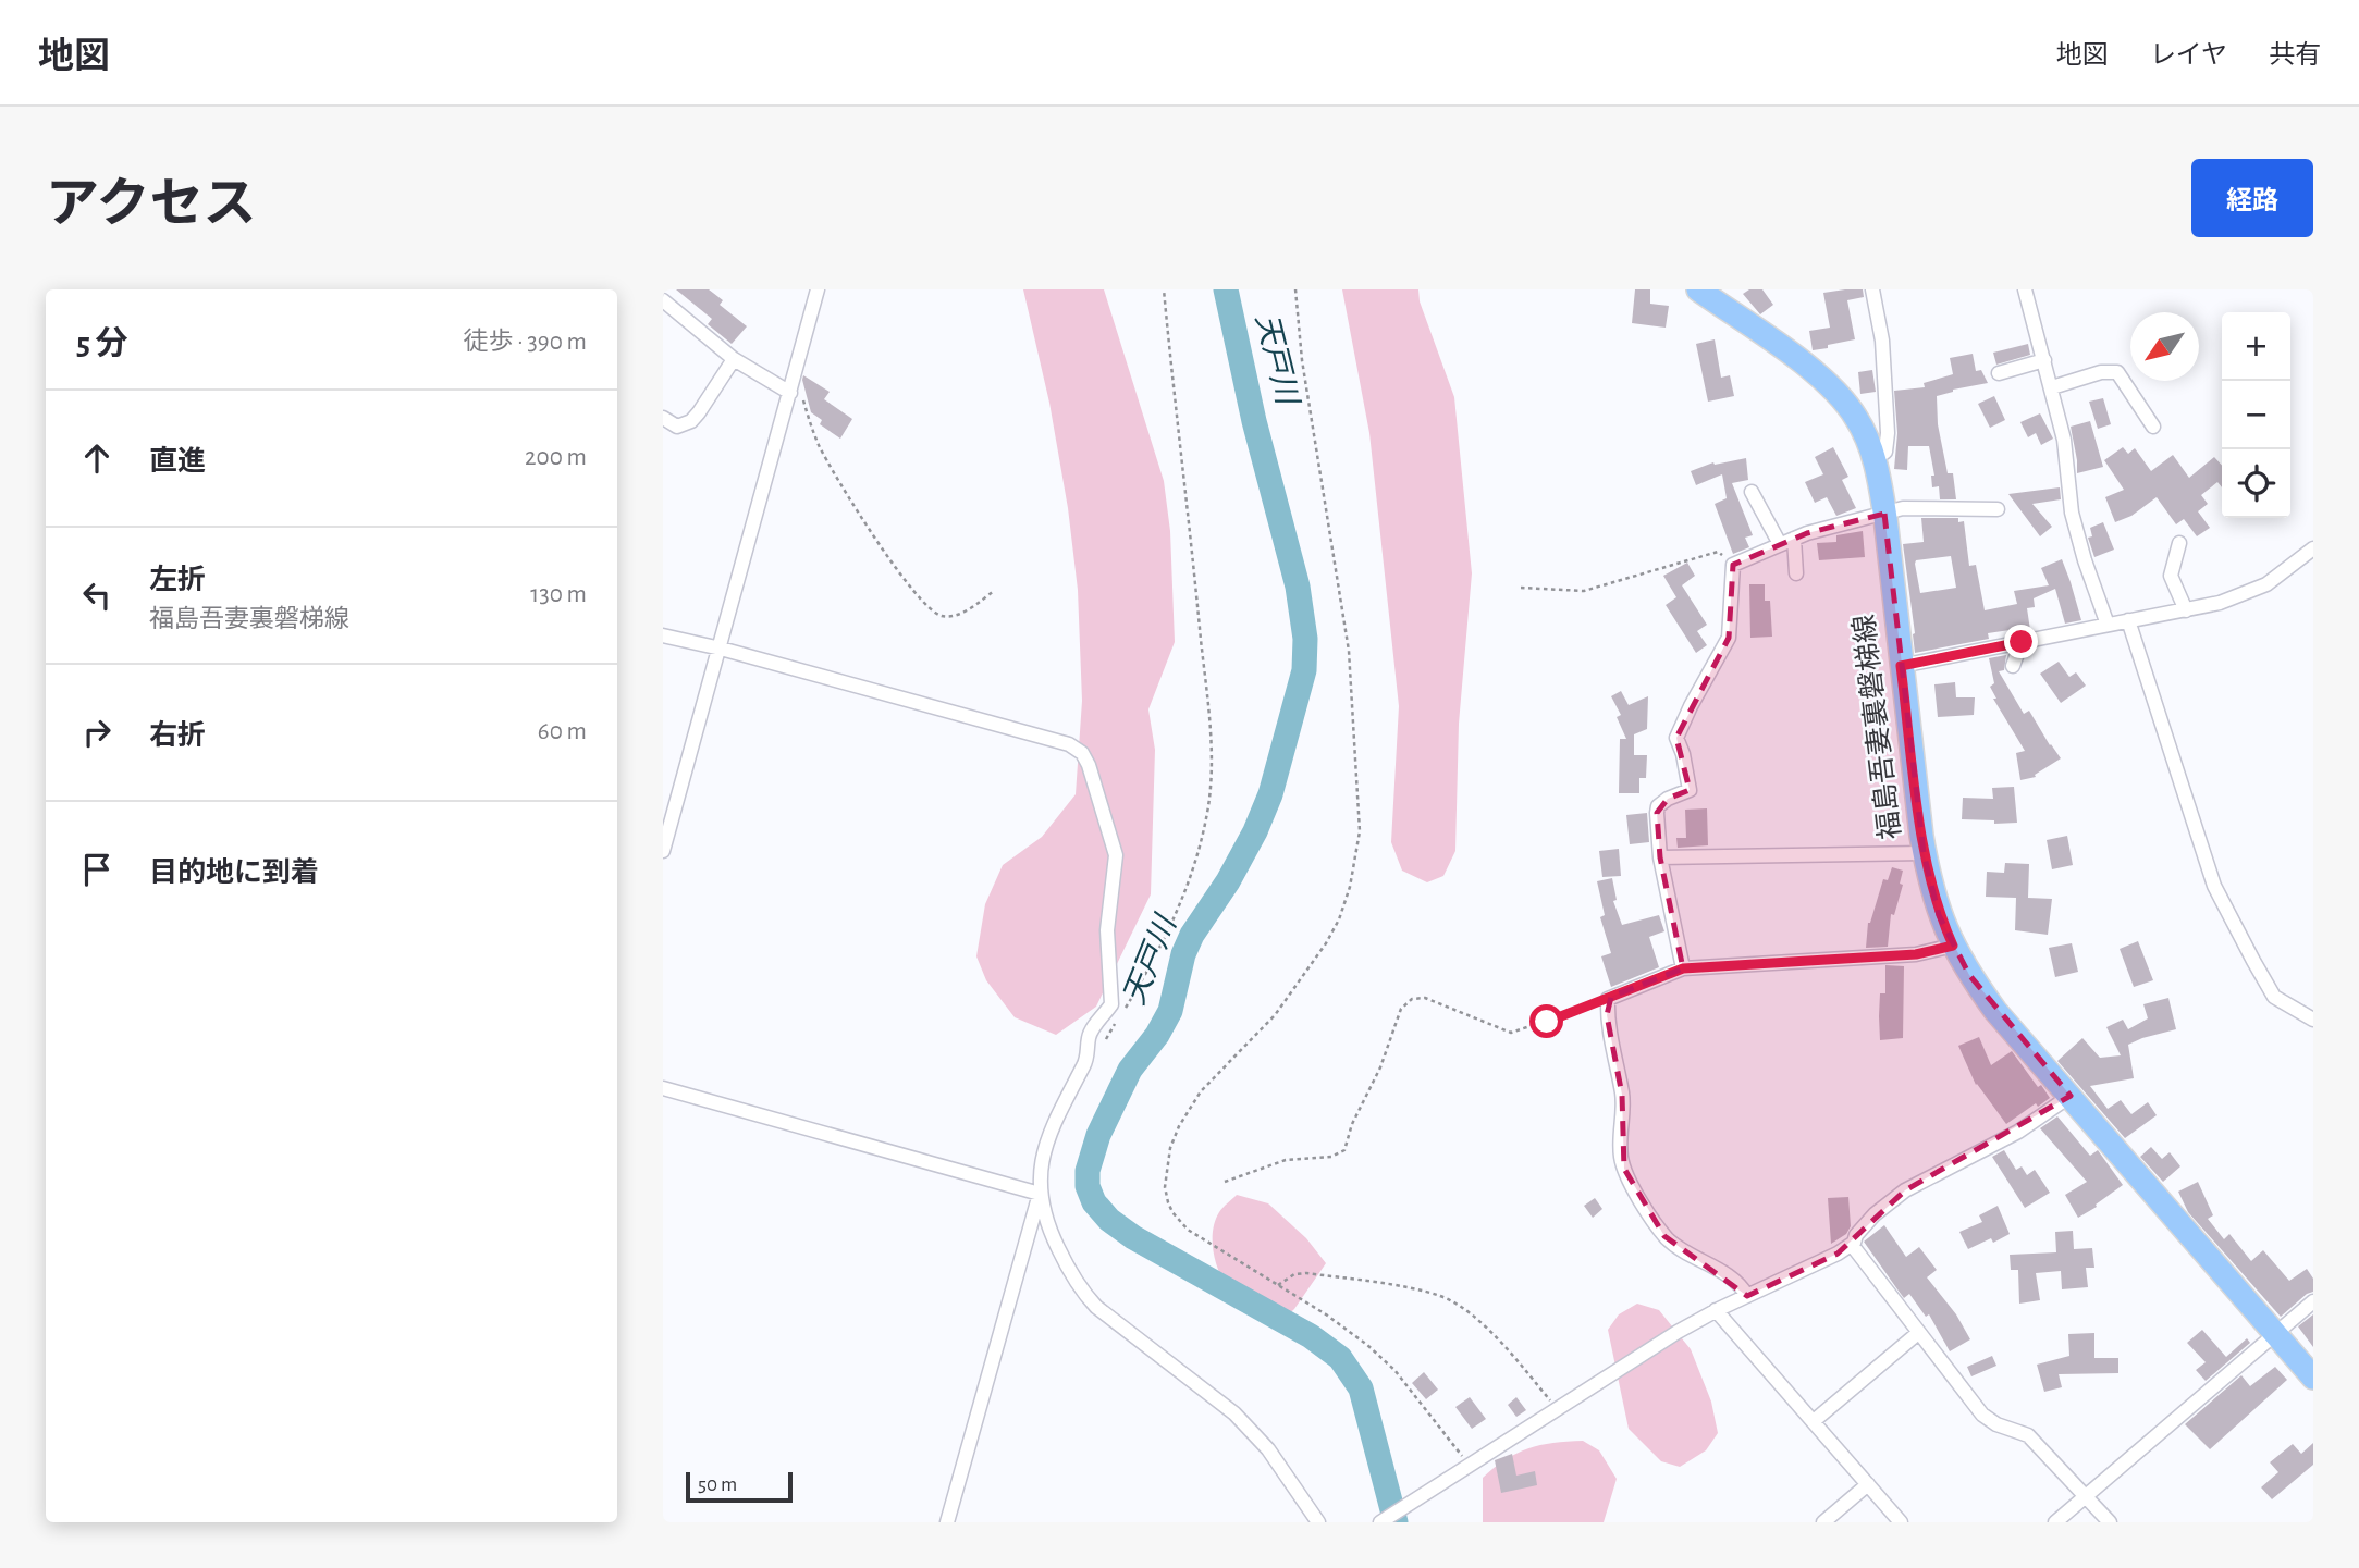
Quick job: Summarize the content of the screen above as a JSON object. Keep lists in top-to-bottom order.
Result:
{
  "streets": {
    "main road": ["福島吾妻裏磐梯線"]
  },
  "water": ["天戸川"],
  "scale_bar": "50 m",
  "north": "bottom left",
  "page": {
    "header": "地図",
    "nav": ["地図", "レイヤ", "共有"],
    "title": "アクセス",
    "buttons": "経路",
    "heading": ["5 分", "徒歩 · 390 m"],
    "map_buttons": ["+", "−"],
    "list": [
      ["直進", "200 m"],
      ["左折", "福島吾妻裏磐梯線", "130 m"],
      ["右折", "60 m"],
      "目的地に到着"
    ],
    "scale": "50 m"
  }
}
